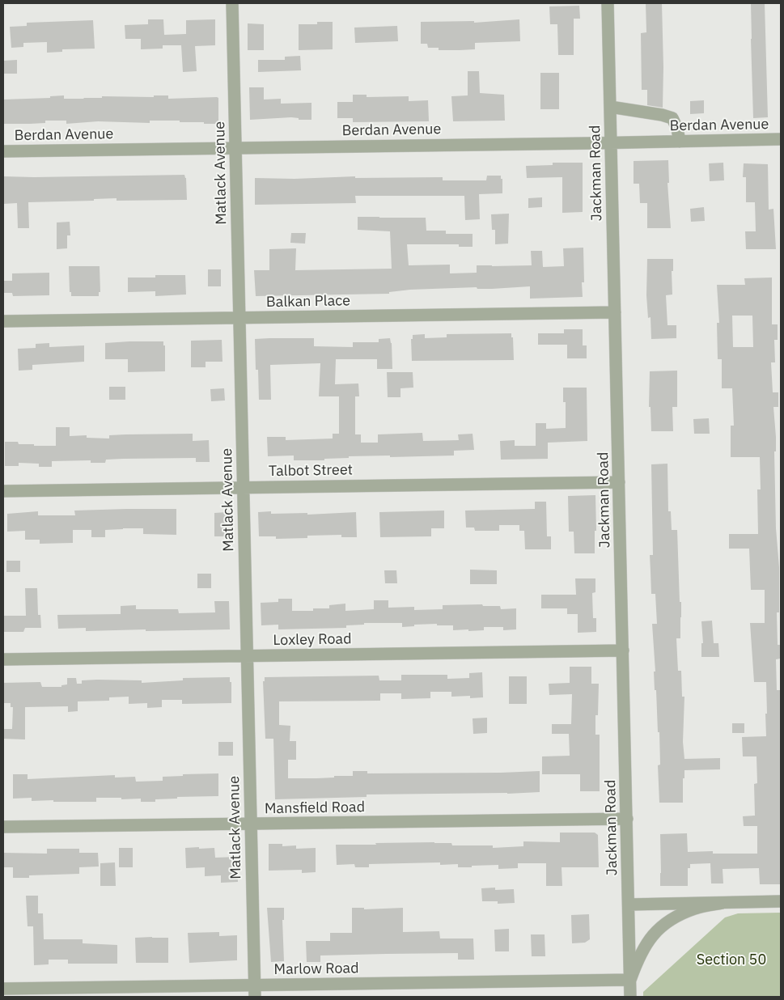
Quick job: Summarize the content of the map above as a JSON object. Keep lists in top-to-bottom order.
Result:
{
  "streets": {
    "street": [
      "Berdan Avenue",
      "Matlack Avenue",
      "Jackman Road",
      "Balkan Place",
      "Talbot Street",
      "Loxley Road",
      "Mansfield Road",
      "Marlow Road"
    ]
  },
  "crossings": [
    ["Berdan Avenue", "Matlack Avenue"],
    ["Berdan Avenue", "Jackman Road"],
    ["Matlack Avenue", "Balkan Place"],
    ["Matlack Avenue", "Talbot Street"],
    ["Matlack Avenue", "Loxley Road"],
    ["Matlack Avenue", "Mansfield Road"],
    ["Matlack Avenue", "Marlow Road"],
    ["Jackman Road", "Balkan Place"],
    ["Jackman Road", "Talbot Street"],
    ["Jackman Road", "Loxley Road"],
    ["Jackman Road", "Mansfield Road"],
    ["Jackman Road", "Marlow Road"]
  ],
  "parks": ["Section 50"]
}
